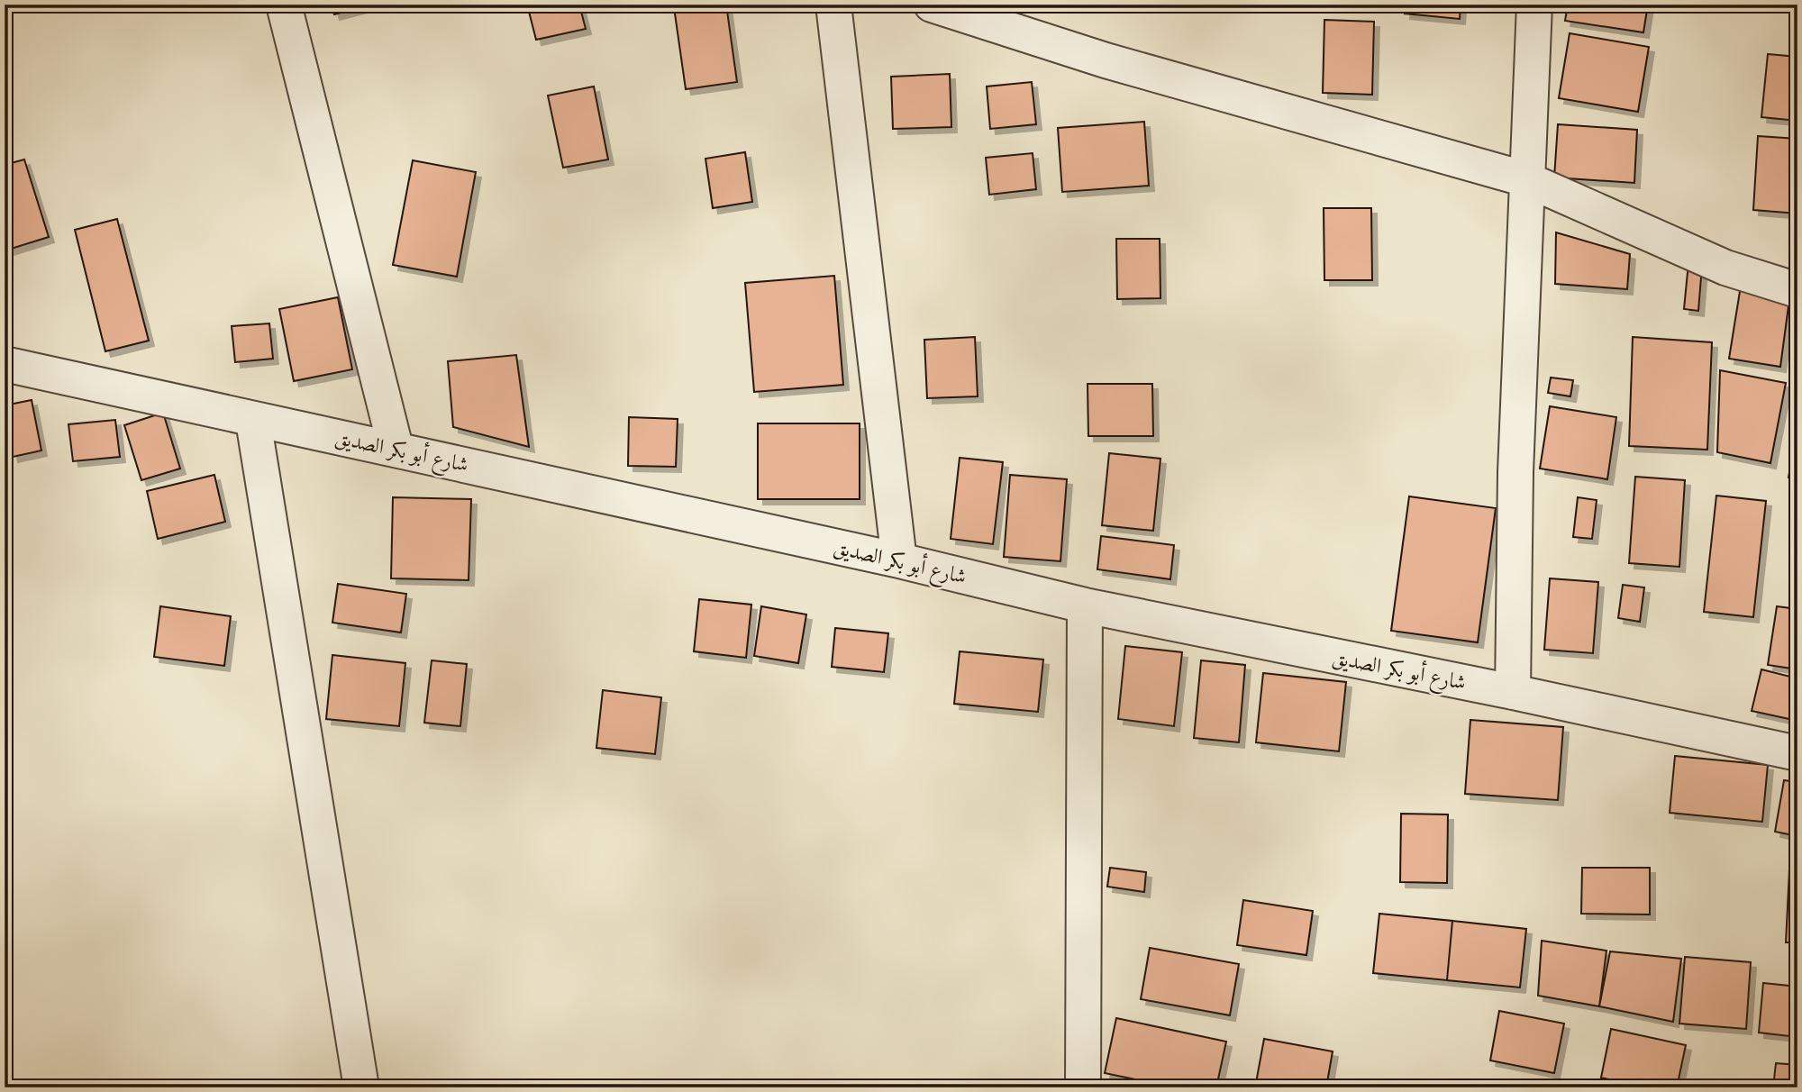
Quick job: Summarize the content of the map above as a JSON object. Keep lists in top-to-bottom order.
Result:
{
  "streets": {
    "street": ["شارع أبو بكر الصديق"]
  }
}
